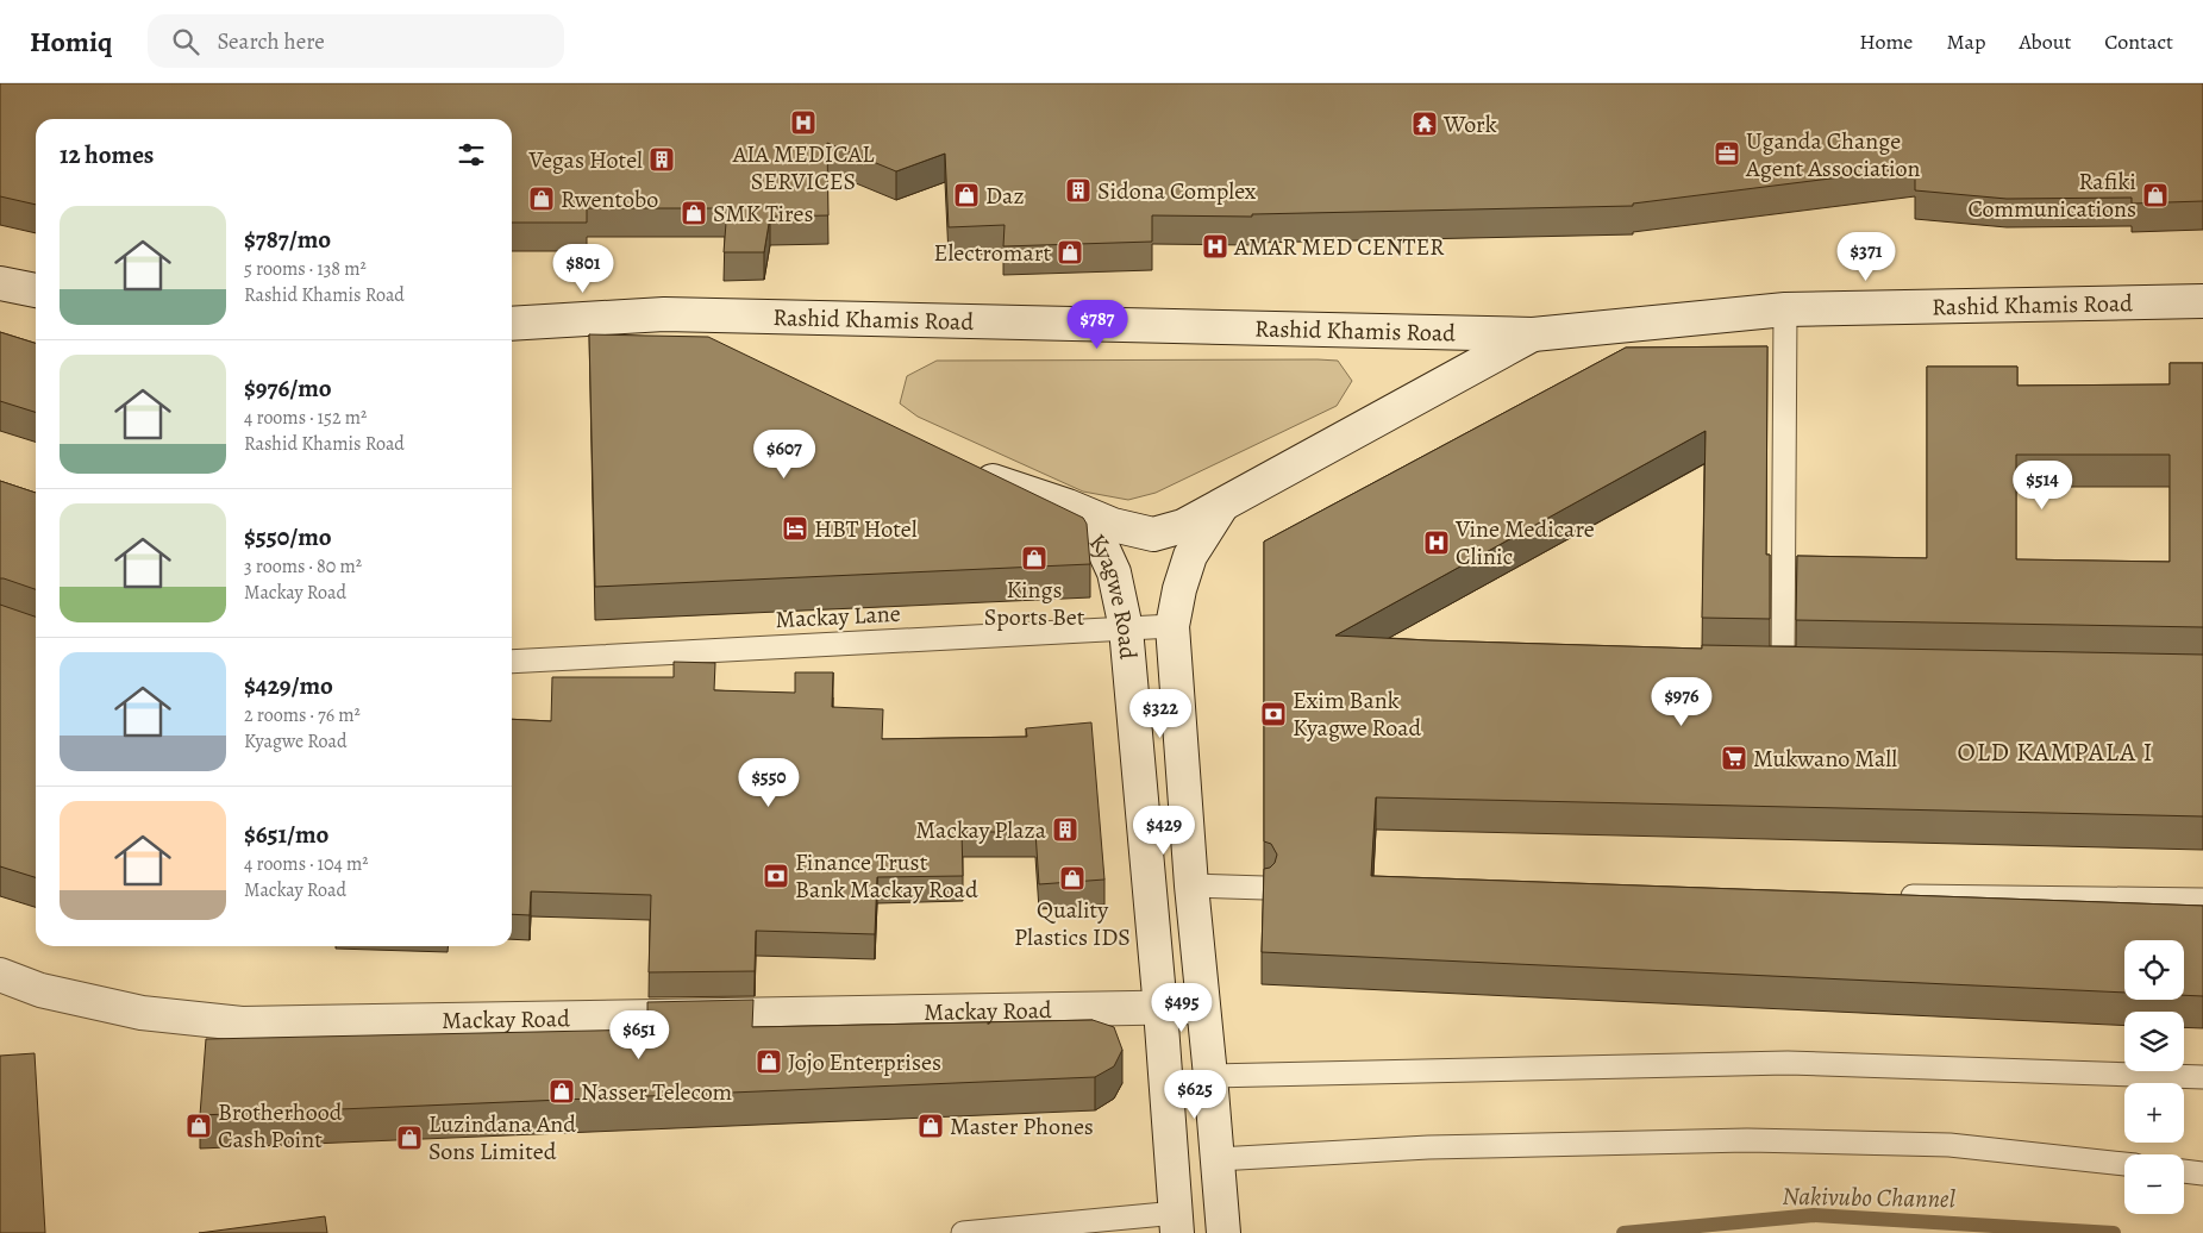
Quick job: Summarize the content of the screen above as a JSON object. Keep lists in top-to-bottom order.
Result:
{
  "streets": {
    "street": ["Rashid Khamis Road", "Kyagwe Road", "Mackay Road"],
    "lane": ["Mackay Lane"]
  },
  "crossings": [
    ["Kyagwe Road", "Mackay Lane"],
    ["Kyagwe Road", "Mackay Road"]
  ],
  "districts": ["OLD KAMPALA I"],
  "water": ["Nakivubo Channel"],
  "places": {
    "hospital": ["AIA MEDICAL SERVICES", "AMAR MED CENTER", "Vine Medicare Clinic"],
    "temple": ["Work"],
    "office": ["Uganda Change Agent Association"],
    "building": ["Vegas Hotel", "Sidona Complex", "Mackay Plaza"],
    "shop": [
      "Daz",
      "Rafiki Communications",
      "Rwentobo",
      "SMK Tires",
      "Electromart",
      "Kings Sports Bet",
      "Quality Plastics IDS",
      "Jojo Enterprises",
      "Nasser Telecom",
      "Brotherhood Cash Point",
      "Master Phones",
      "Luzindana And Sons Limited"
    ],
    "hotel": ["HBT Hotel"],
    "bank": ["Exim Bank Kyagwe Road", "Finance Trust Bank Mackay Road"],
    "supermarket": ["Mukwano Mall"]
  },
  "page": {
    "header": "Homiq",
    "search": "Search here",
    "nav": [
      "Home",
      "Map",
      "About",
      "Contact"
    ],
    "heading": "12 homes",
    "list": [
      {
        "name": "$787/mo",
        "note": "5 rooms · 138 m² · Rashid Khamis Road"
      },
      {
        "name": "$976/mo",
        "note": "4 rooms · 152 m² · Rashid Khamis Road"
      },
      {
        "name": "$550/mo",
        "note": "3 rooms · 80 m² · Mackay Road"
      },
      {
        "name": "$429/mo",
        "note": "2 rooms · 76 m² · Kyagwe Road"
      },
      {
        "name": "$651/mo",
        "note": "4 rooms · 104 m² · Mackay Road"
      }
    ],
    "price": [
      "$371",
      "$801",
      "$787",
      "$607",
      "$514",
      "$976",
      "$322",
      "$550",
      "$429",
      "$495",
      "$651",
      "$625"
    ],
    "map_buttons": ["+", "−"]
  }
}
